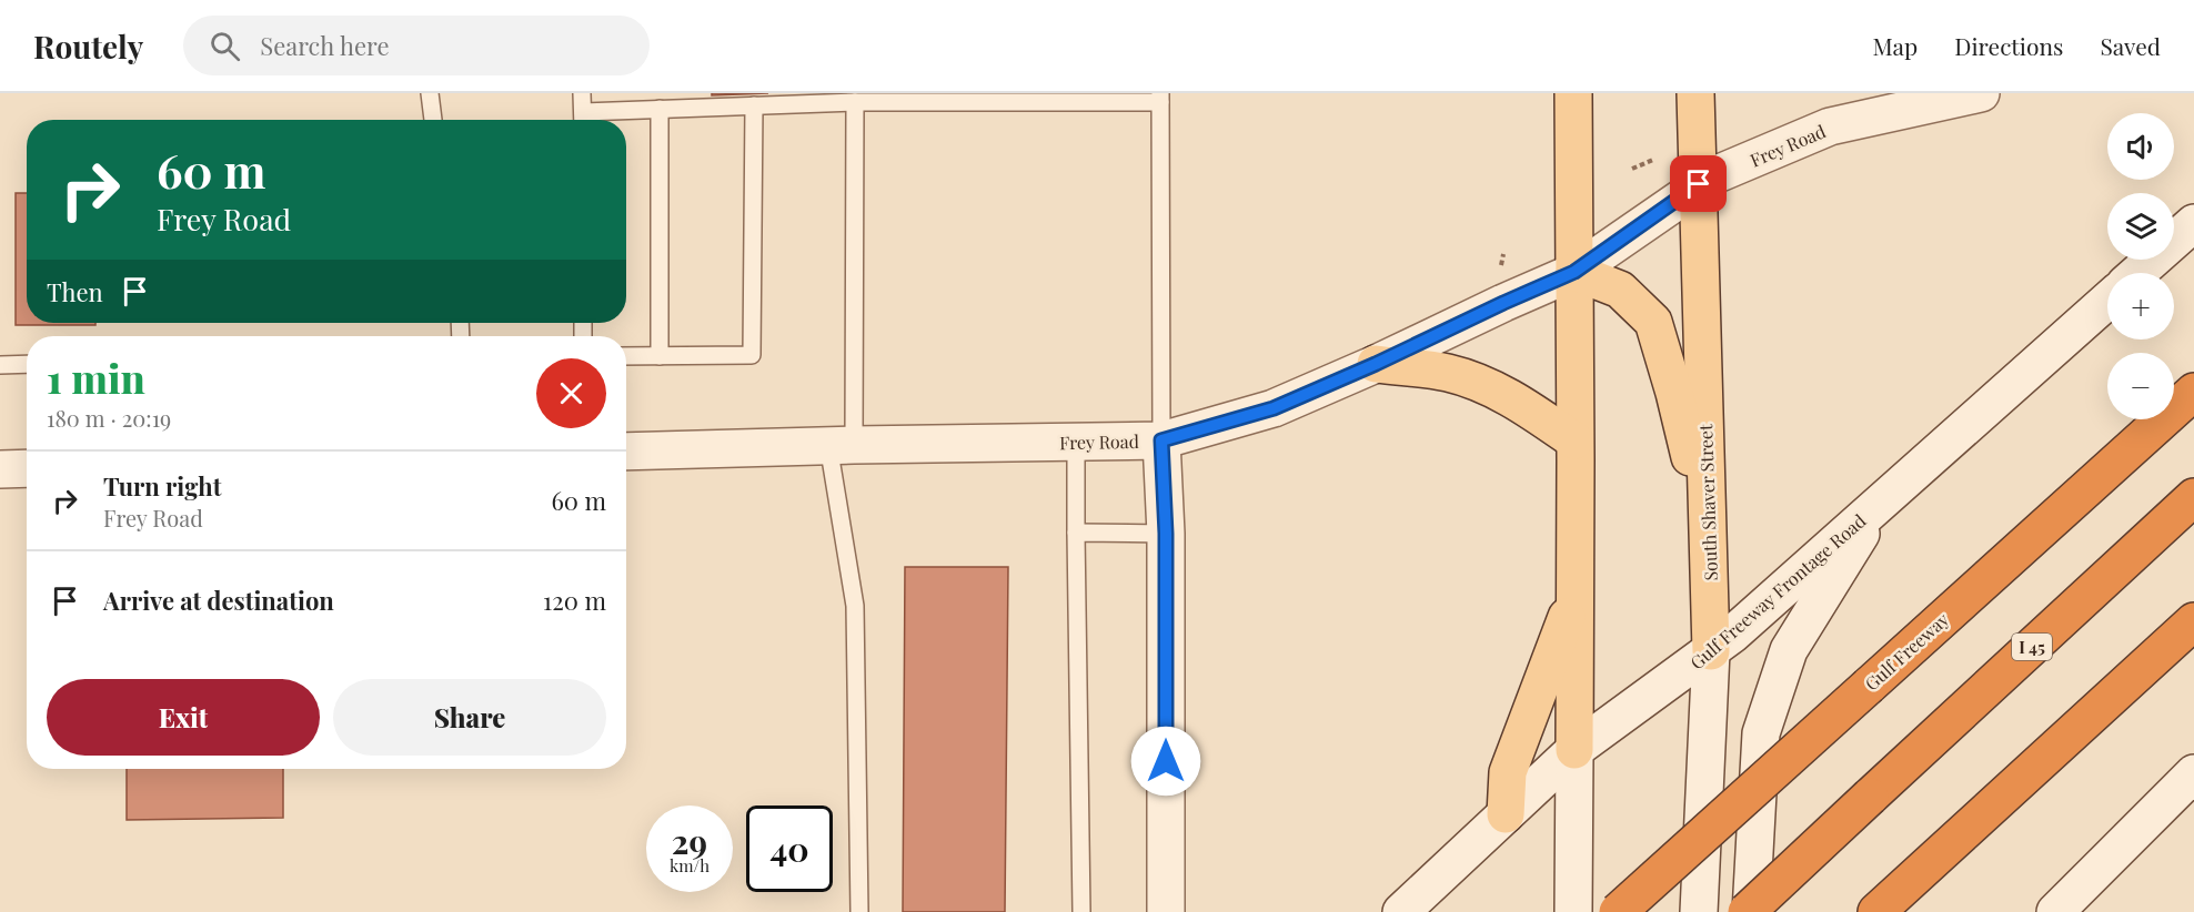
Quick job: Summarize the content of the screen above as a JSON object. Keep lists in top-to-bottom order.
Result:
{
  "streets": {
    "highway": ["I 45", "Gulf Freeway"],
    "main road": ["Frey Road", "South Shaver Street", "Gulf Freeway Frontage Road"]
  },
  "crossings": [
    ["Frey Road", "South Shaver Street"],
    ["South Shaver Street", "Gulf Freeway Frontage Road"]
  ],
  "page": {
    "header": "Routely",
    "search": "Search here",
    "nav": ["Map", "Directions", "Saved"],
    "map_buttons": ["+", "−"],
    "turn": ["60 m", "Frey Road"],
    "then": "Then",
    "heading": ["1 min", "180 m · 20:19"],
    "list": [
      {
        "name": "Turn right",
        "note": "Frey Road",
        "value": "60 m"
      },
      {
        "name": "Arrive at destination",
        "value": "120 m"
      }
    ],
    "buttons": ["Exit", "Share"],
    "speed": "29 km/h",
    "limit": "40"
  }
}
